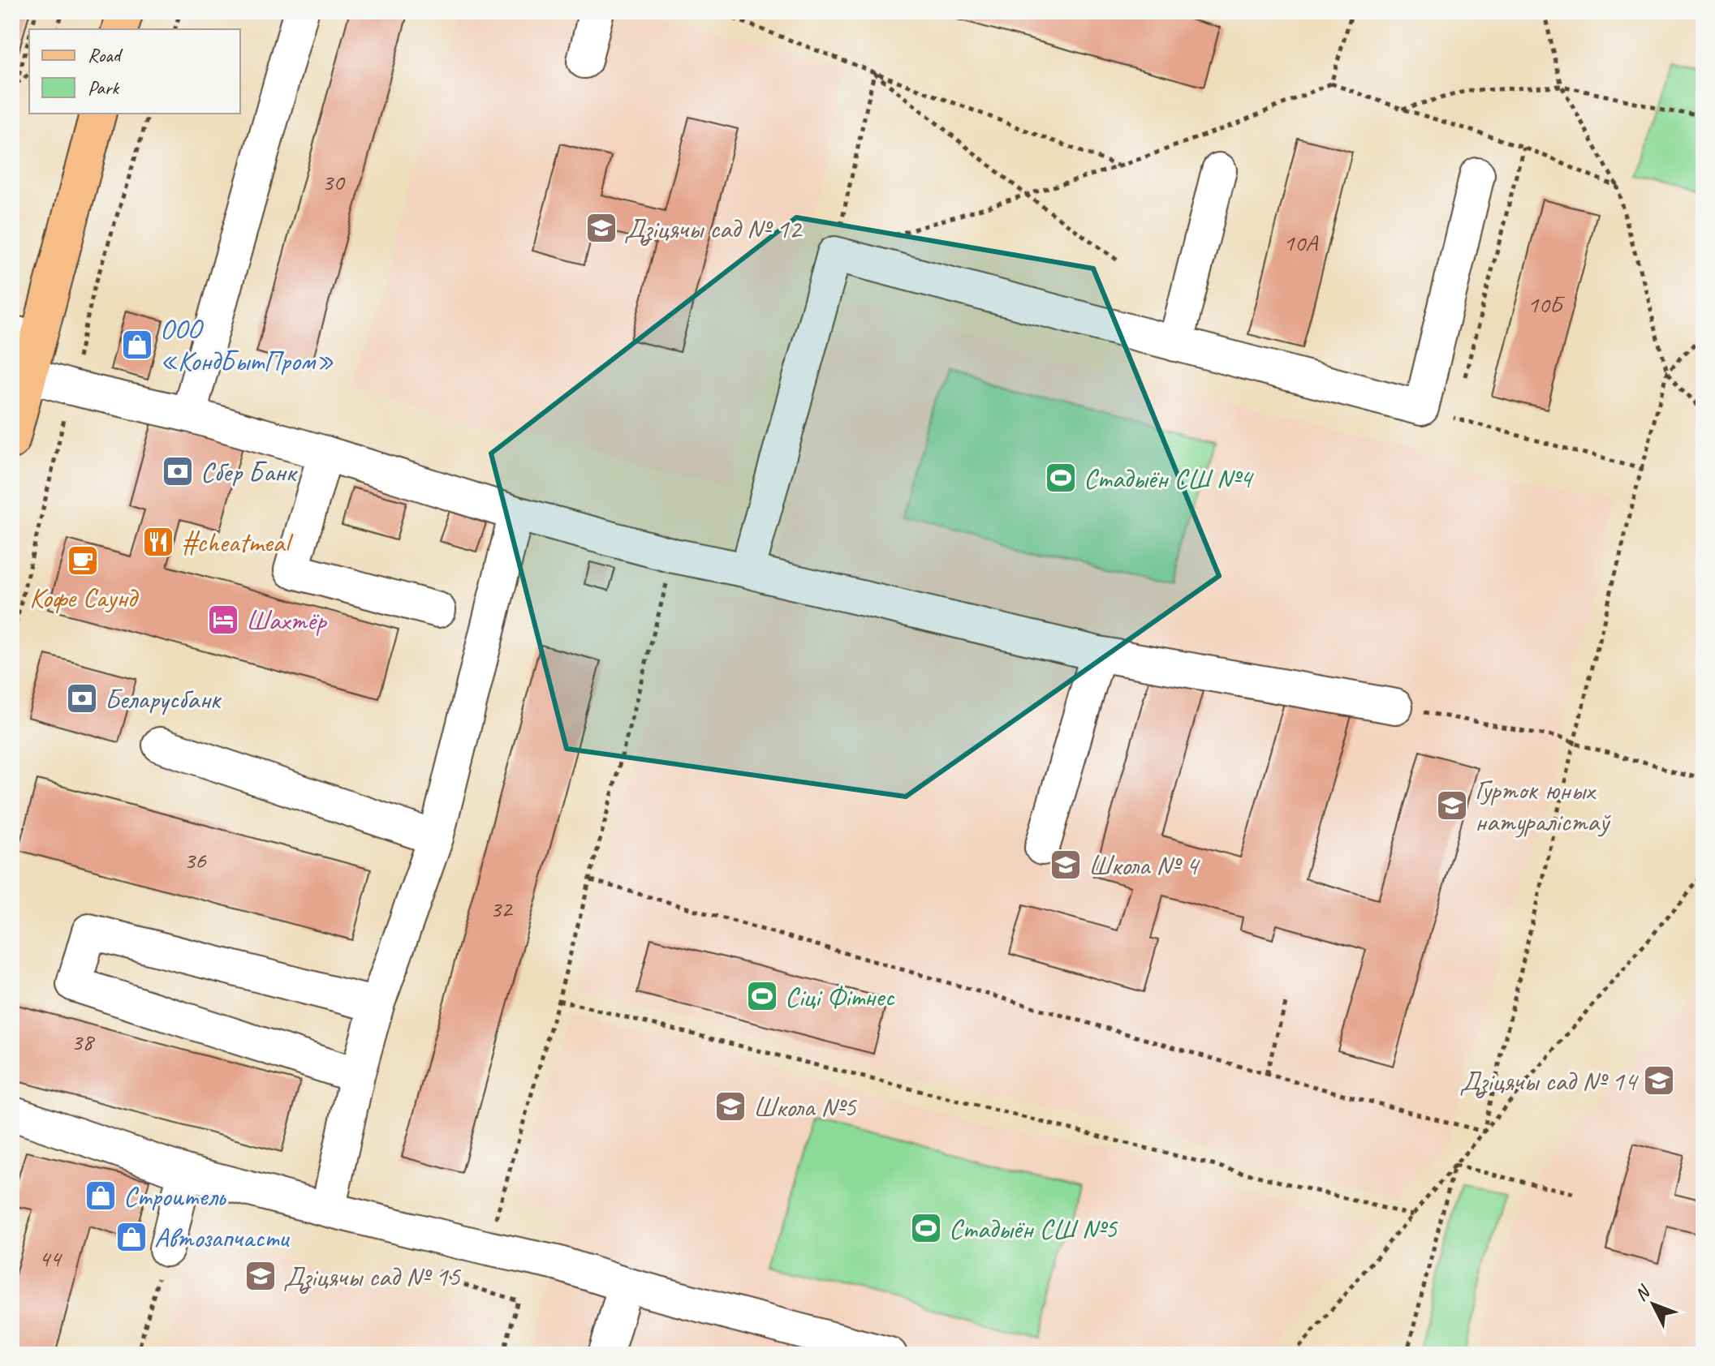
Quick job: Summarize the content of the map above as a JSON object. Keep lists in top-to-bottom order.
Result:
{
  "places": {
    "school or university": [
      "Дзіцячы сад № 12",
      "Гурток юных натуралістаў",
      "Школа № 4",
      "Дзіцячы сад № 14",
      "Школа №5",
      "Дзіцячы сад № 15"
    ],
    "shop": ["ООО «КондБытПром»", "Строитель", "Автозапчасти"],
    "bank": ["Сбер Банк", "Беларусбанк"],
    "sports": ["Стадыён СШ №4", "Сіці Фітнес", "Стадыён СШ №5"],
    "restaurant": ["#cheatmeal"],
    "cafe": ["Кофе Саунд"],
    "hotel": ["Шахтёр"]
  },
  "house_numbers": [
    "30",
    "10А",
    "10Б",
    "36",
    "32",
    "38",
    "44"
  ],
  "legend": ["Road", "Park"],
  "north": "top left"
}
